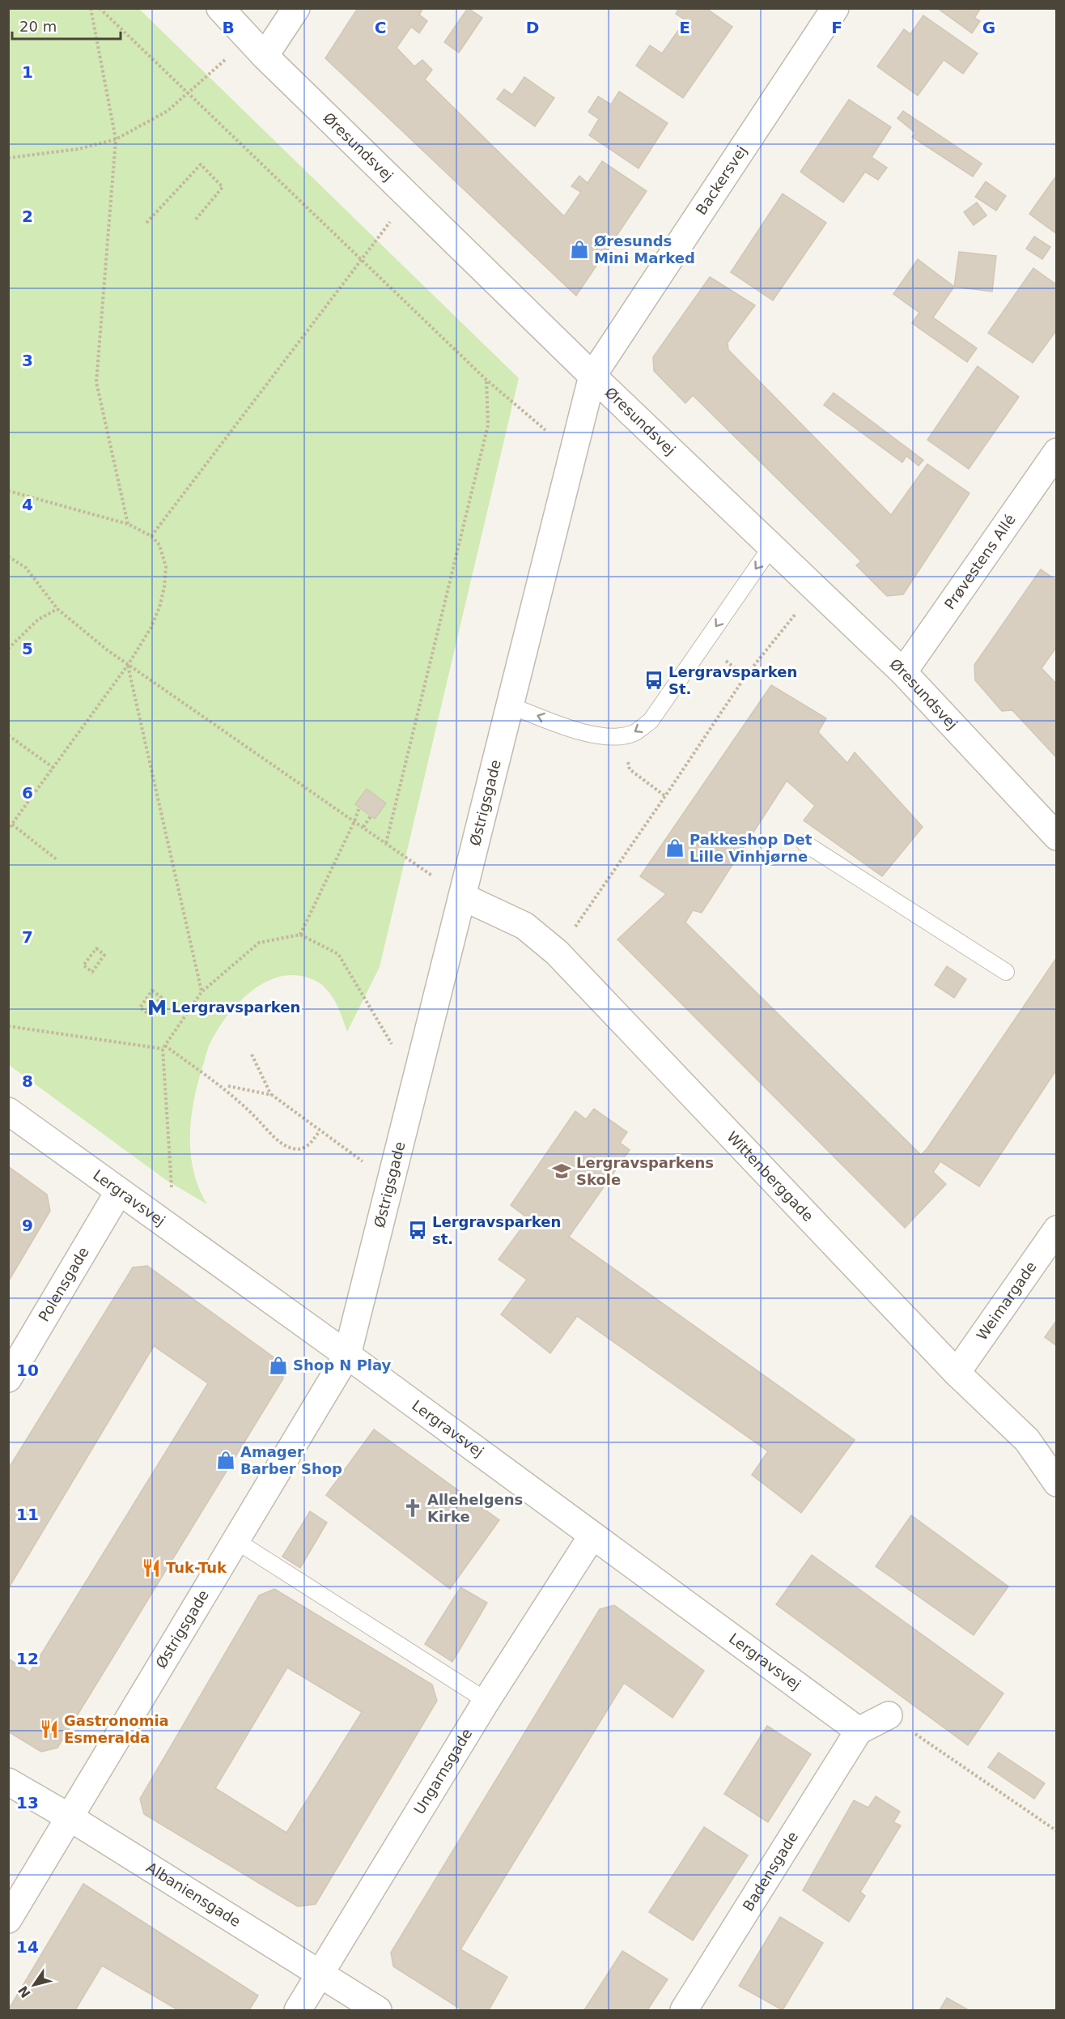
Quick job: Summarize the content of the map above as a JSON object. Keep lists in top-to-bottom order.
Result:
{
  "streets": {
    "street": [
      "Øresundsvej",
      "Backersvej",
      "Prøvestens Allé",
      "Østrigsgade",
      "Wittenberggade",
      "Lergravsvej",
      "Polensgade",
      "Weimargade",
      "Ungarnsgade",
      "Badensgade",
      "Albaniensgade"
    ]
  },
  "crossings": [
    ["Øresundsvej", "Backersvej"],
    ["Øresundsvej", "Prøvestens Allé"],
    ["Øresundsvej", "Østrigsgade"],
    ["Backersvej", "Østrigsgade"],
    ["Østrigsgade", "Wittenberggade"],
    ["Østrigsgade", "Lergravsvej"],
    ["Østrigsgade", "Albaniensgade"],
    ["Wittenberggade", "Weimargade"],
    ["Lergravsvej", "Polensgade"],
    ["Lergravsvej", "Ungarnsgade"],
    ["Lergravsvej", "Badensgade"],
    ["Ungarnsgade", "Albaniensgade"]
  ],
  "places": {
    "shop": [
      "Øresunds Mini Marked",
      "Pakkeshop Det Lille Vinhjørne",
      "Shop N Play",
      "Amager Barber Shop"
    ],
    "bus stop": ["Lergravsparken St.", "Lergravsparken st."],
    "metro station": ["Lergravsparken"],
    "school or university": ["Lergravsparkens Skole"],
    "church": ["Allehelgens Kirke"],
    "restaurant": ["Tuk-Tuk", "Gastronomia Esmeralda"]
  },
  "scale_bar": "20 m",
  "north": "bottom left",
  "grid": {
    "columns": [
      "B",
      "C",
      "D",
      "E",
      "F",
      "G"
    ],
    "rows": [
      "1",
      "2",
      "3",
      "4",
      "5",
      "6",
      "7",
      "8",
      "9",
      "10",
      "11",
      "12",
      "13",
      "14"
    ]
  }
}
